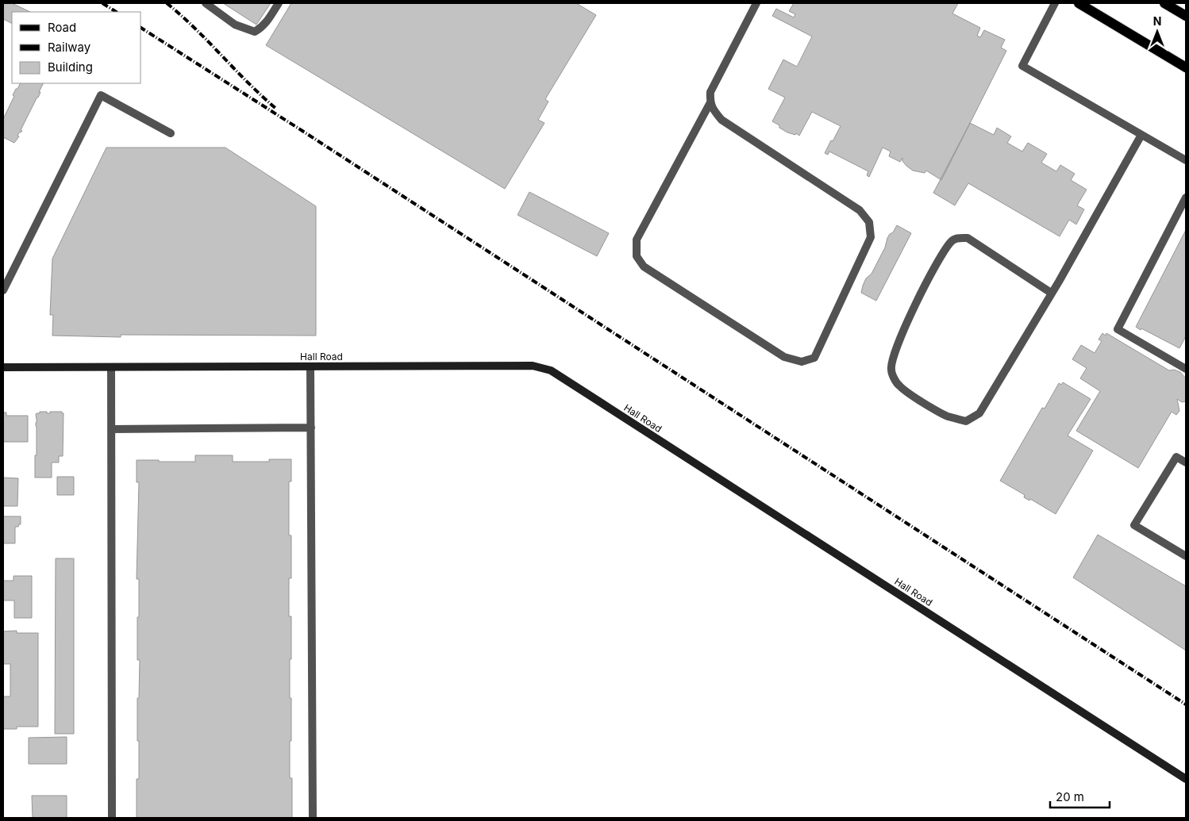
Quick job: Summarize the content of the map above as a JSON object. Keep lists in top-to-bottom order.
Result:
{
  "streets": {
    "street": ["Hall Road"]
  },
  "legend": ["Road", "Railway", "Building"],
  "scale_bar": "20 m",
  "north": "top"
}
